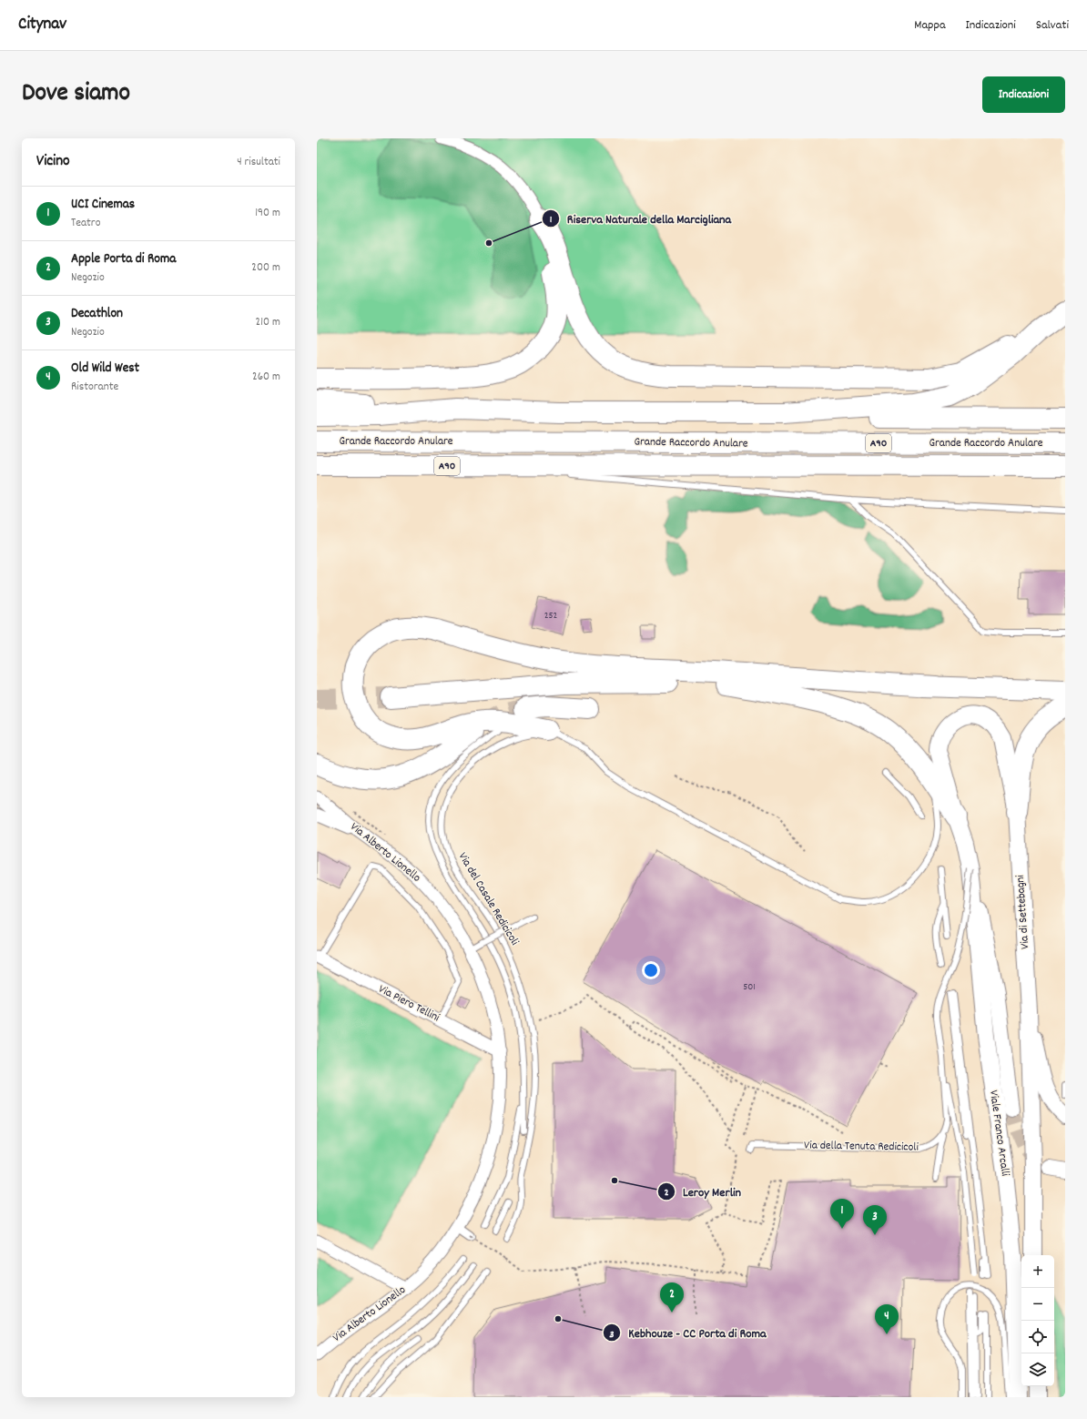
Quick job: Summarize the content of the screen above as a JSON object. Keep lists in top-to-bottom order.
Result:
{
  "streets": {
    "highway": ["Grande Raccordo Anulare", "A90"],
    "main road": ["Via di Settebagni", "Viale Franco Arcalli"],
    "street": ["Via Alberto Lionello", "Via Piero Tellini"],
    "lane": ["Via del Casale Redicicoli", "Via della Tenuta Redicicoli"]
  },
  "crossings": [
    ["Via Alberto Lionello", "Via Piero Tellini"]
  ],
  "places": ["Riserva Naturale della Marcigliana", "Leroy Merlin", "Kebhouze - CC Porta di Roma"],
  "house_numbers": ["252", "501"],
  "page": {
    "header": "Citynav",
    "nav": ["Mappa", "Indicazioni", "Salvati"],
    "title": "Dove siamo",
    "buttons": "Indicazioni",
    "heading": ["Vicino", "4 risultati"],
    "list": [
      {
        "mark": "1",
        "name": "UCI Cinemas",
        "note": "Teatro",
        "value": "190 m"
      },
      {
        "mark": "2",
        "name": "Apple Porta di Roma",
        "note": "Negozio",
        "value": "200 m"
      },
      {
        "mark": "3",
        "name": "Decathlon",
        "note": "Negozio",
        "value": "210 m"
      },
      {
        "mark": "4",
        "name": "Old Wild West",
        "note": "Ristorante",
        "value": "260 m"
      }
    ],
    "pins": [
      "1",
      "3",
      "2",
      "4"
    ],
    "map_buttons": ["+", "−"]
  }
}
